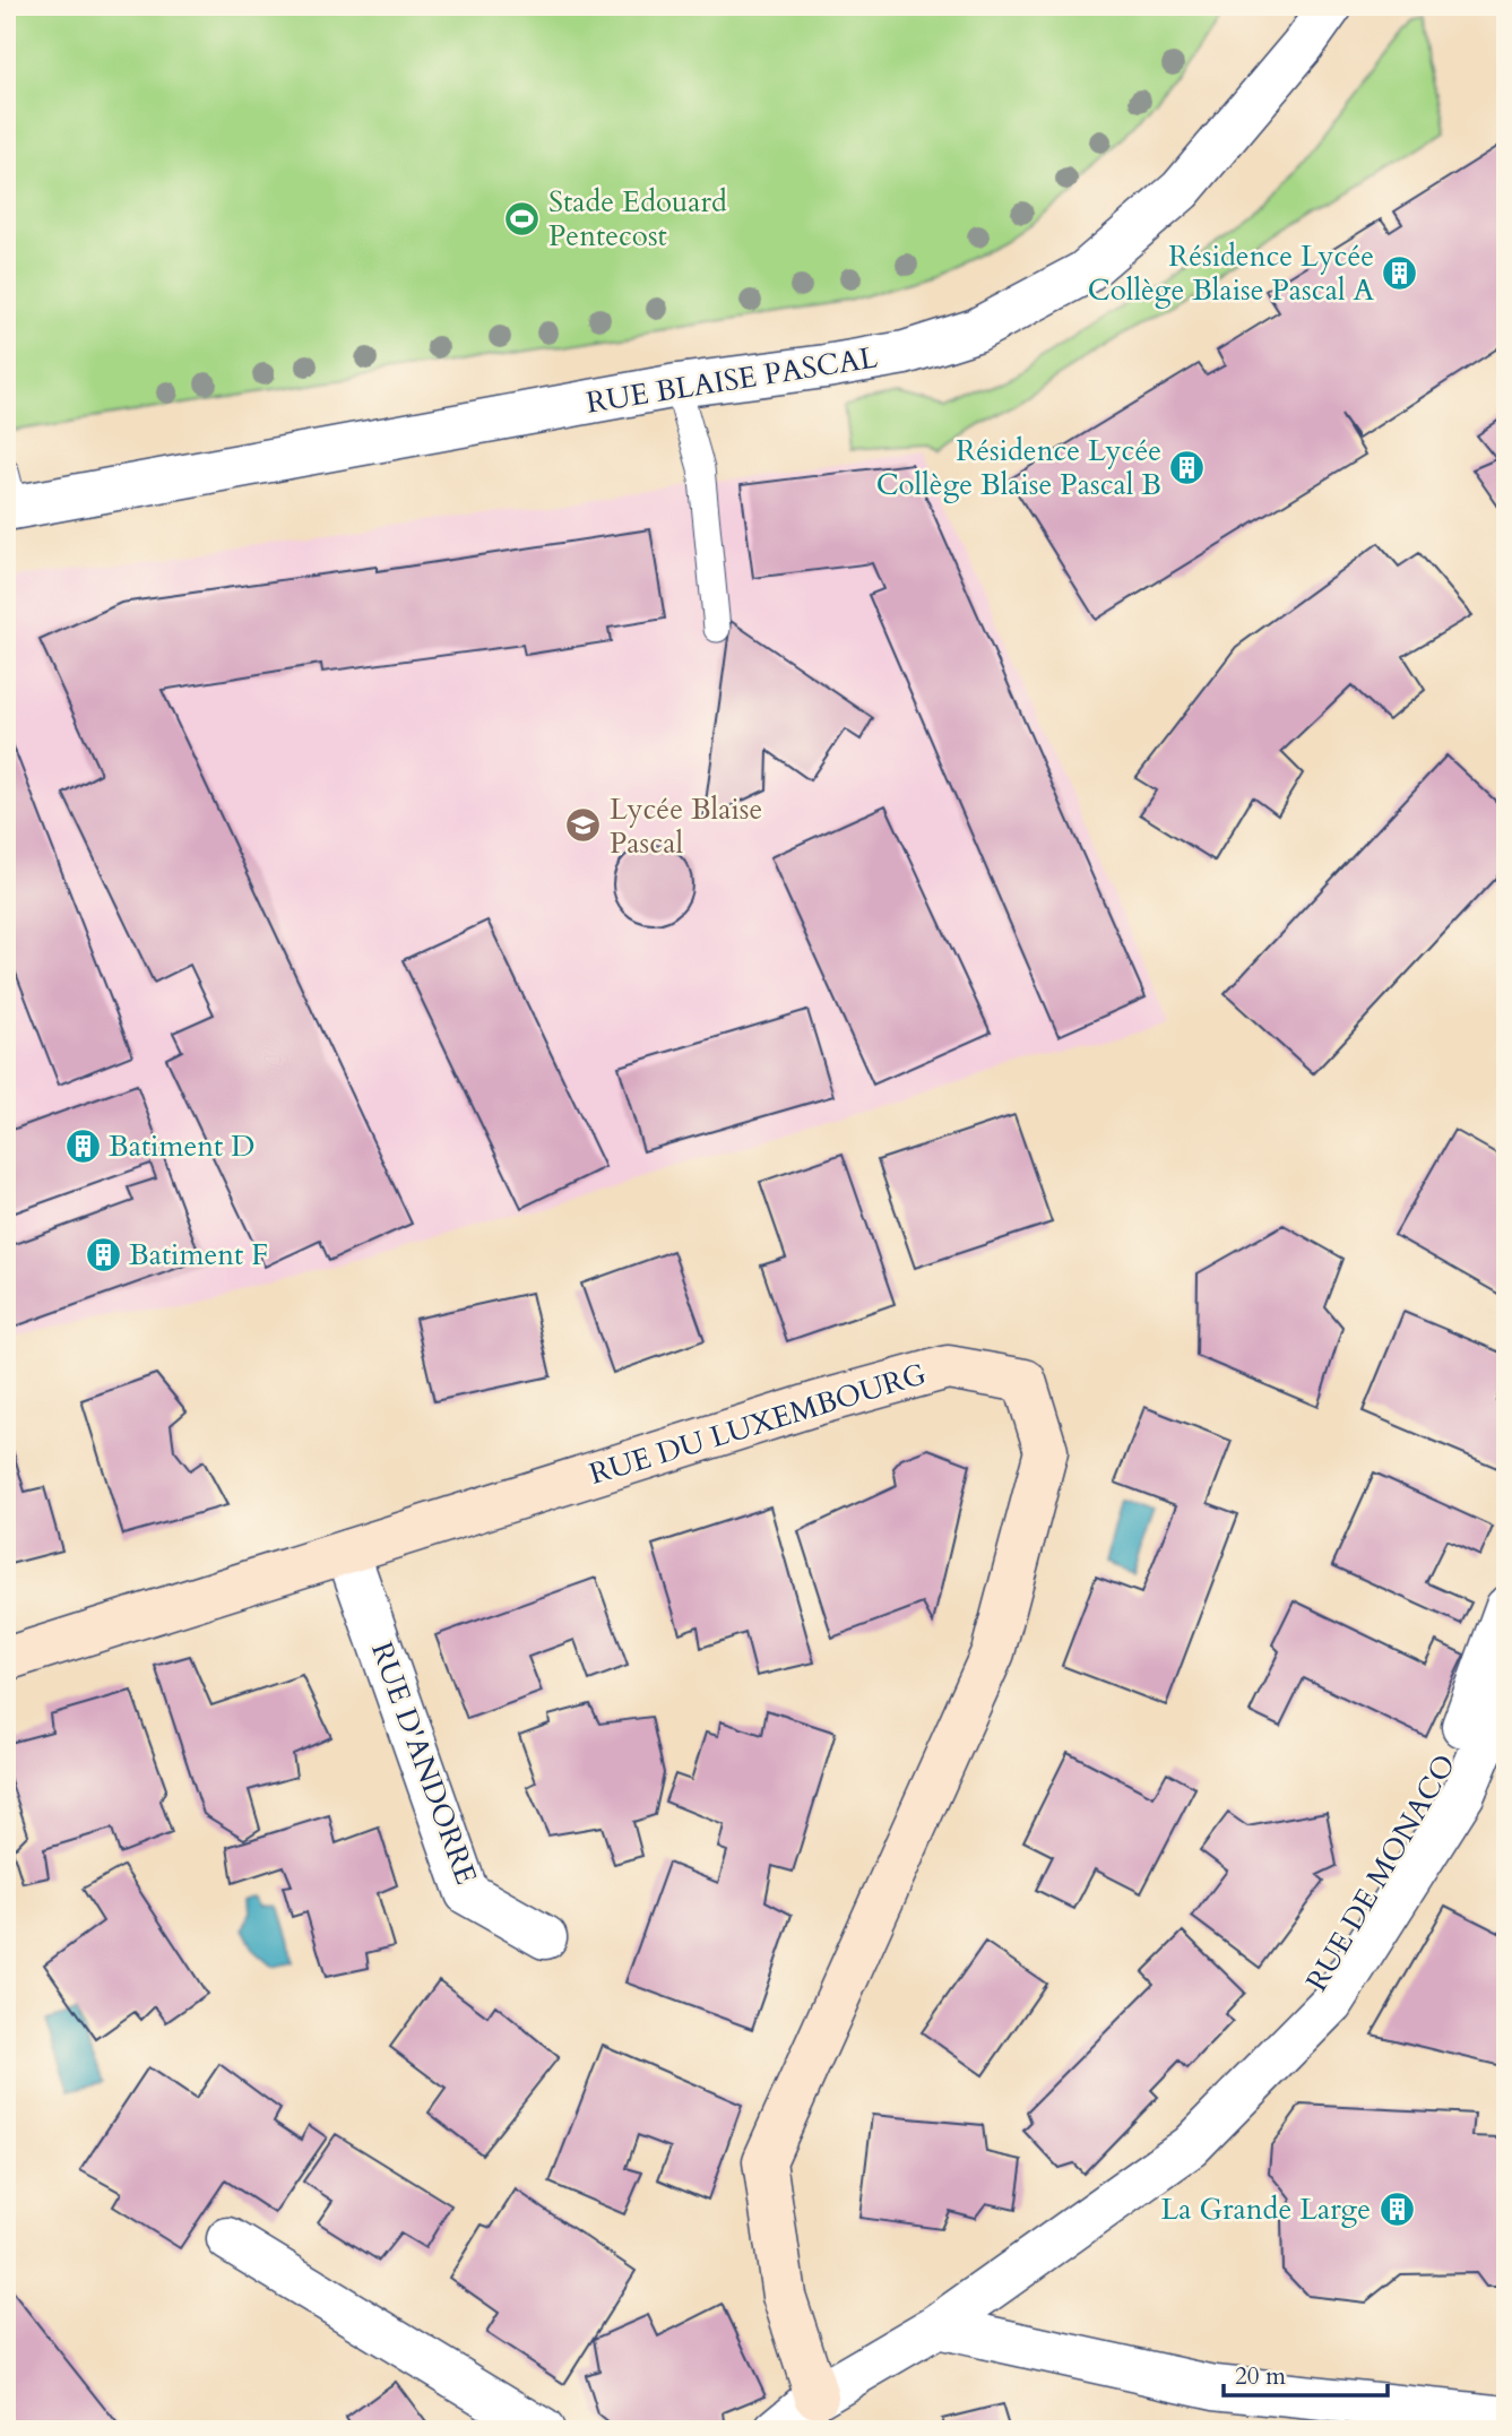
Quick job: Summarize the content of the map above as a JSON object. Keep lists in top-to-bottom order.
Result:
{
  "streets": {
    "street": [
      "RUE BLAISE PASCAL",
      "RUE DU LUXEMBOURG",
      "RUE D'ANDORRE",
      "RUE DE MONACO"
    ]
  },
  "crossings": [
    ["RUE DU LUXEMBOURG", "RUE D'ANDORRE"],
    ["RUE DU LUXEMBOURG", "RUE DE MONACO"]
  ],
  "places": {
    "sports": ["Stade Edouard Pentecost"],
    "building": [
      "Résidence Lycée Collège Blaise Pascal A",
      "Résidence Lycée Collège Blaise Pascal B",
      "Batiment D",
      "Batiment F",
      "La Grande Large"
    ],
    "school or university": ["Lycée Blaise Pascal"]
  },
  "scale_bar": "20 m"
}
